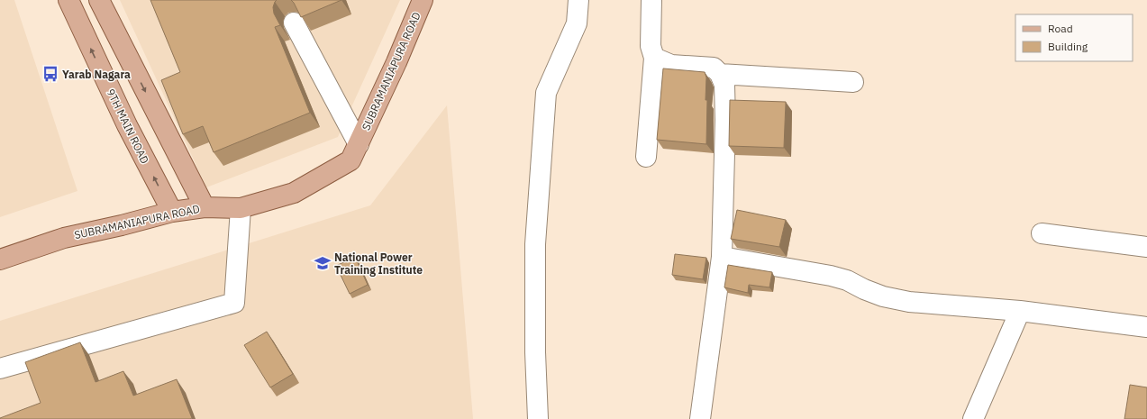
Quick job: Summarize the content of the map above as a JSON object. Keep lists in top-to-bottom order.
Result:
{
  "streets": {
    "main road": ["SUBRAMANIAPURA ROAD", "9TH MAIN ROAD"]
  },
  "crossings": [
    ["SUBRAMANIAPURA ROAD", "9TH MAIN ROAD"]
  ],
  "places": {
    "bus stop": ["Yarab Nagara"],
    "school or university": ["National Power Training Institute"]
  },
  "legend": ["Road", "Building"]
}
